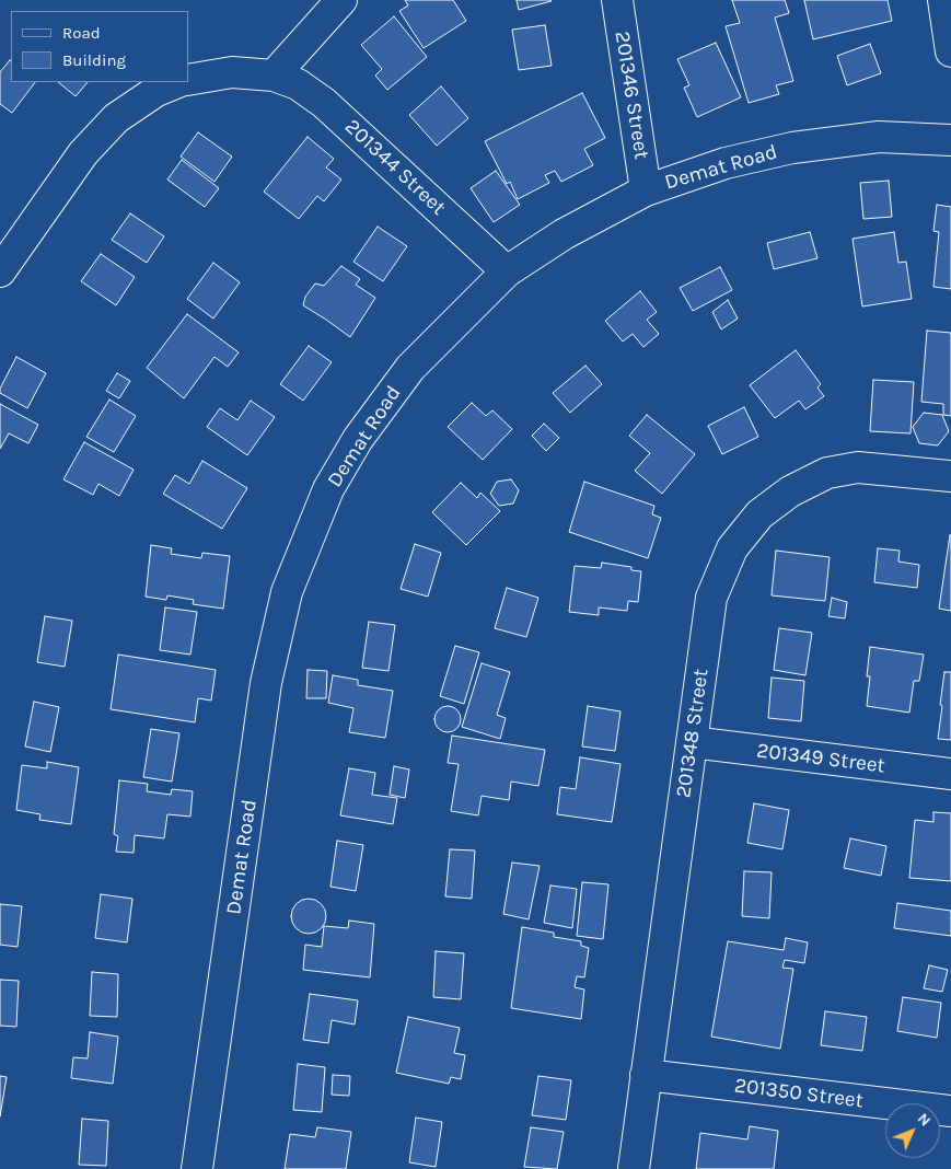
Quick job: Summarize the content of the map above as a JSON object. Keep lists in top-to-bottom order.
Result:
{
  "streets": {
    "street": [
      "201346 Street",
      "201344 Street",
      "Demat Road",
      "201348 Street",
      "201349 Street",
      "201350 Street"
    ]
  },
  "crossings": [
    ["201346 Street", "Demat Road"],
    ["201344 Street", "Demat Road"],
    ["201348 Street", "201349 Street"],
    ["201348 Street", "201350 Street"]
  ],
  "legend": ["Road", "Building"],
  "north": "top right"
}
